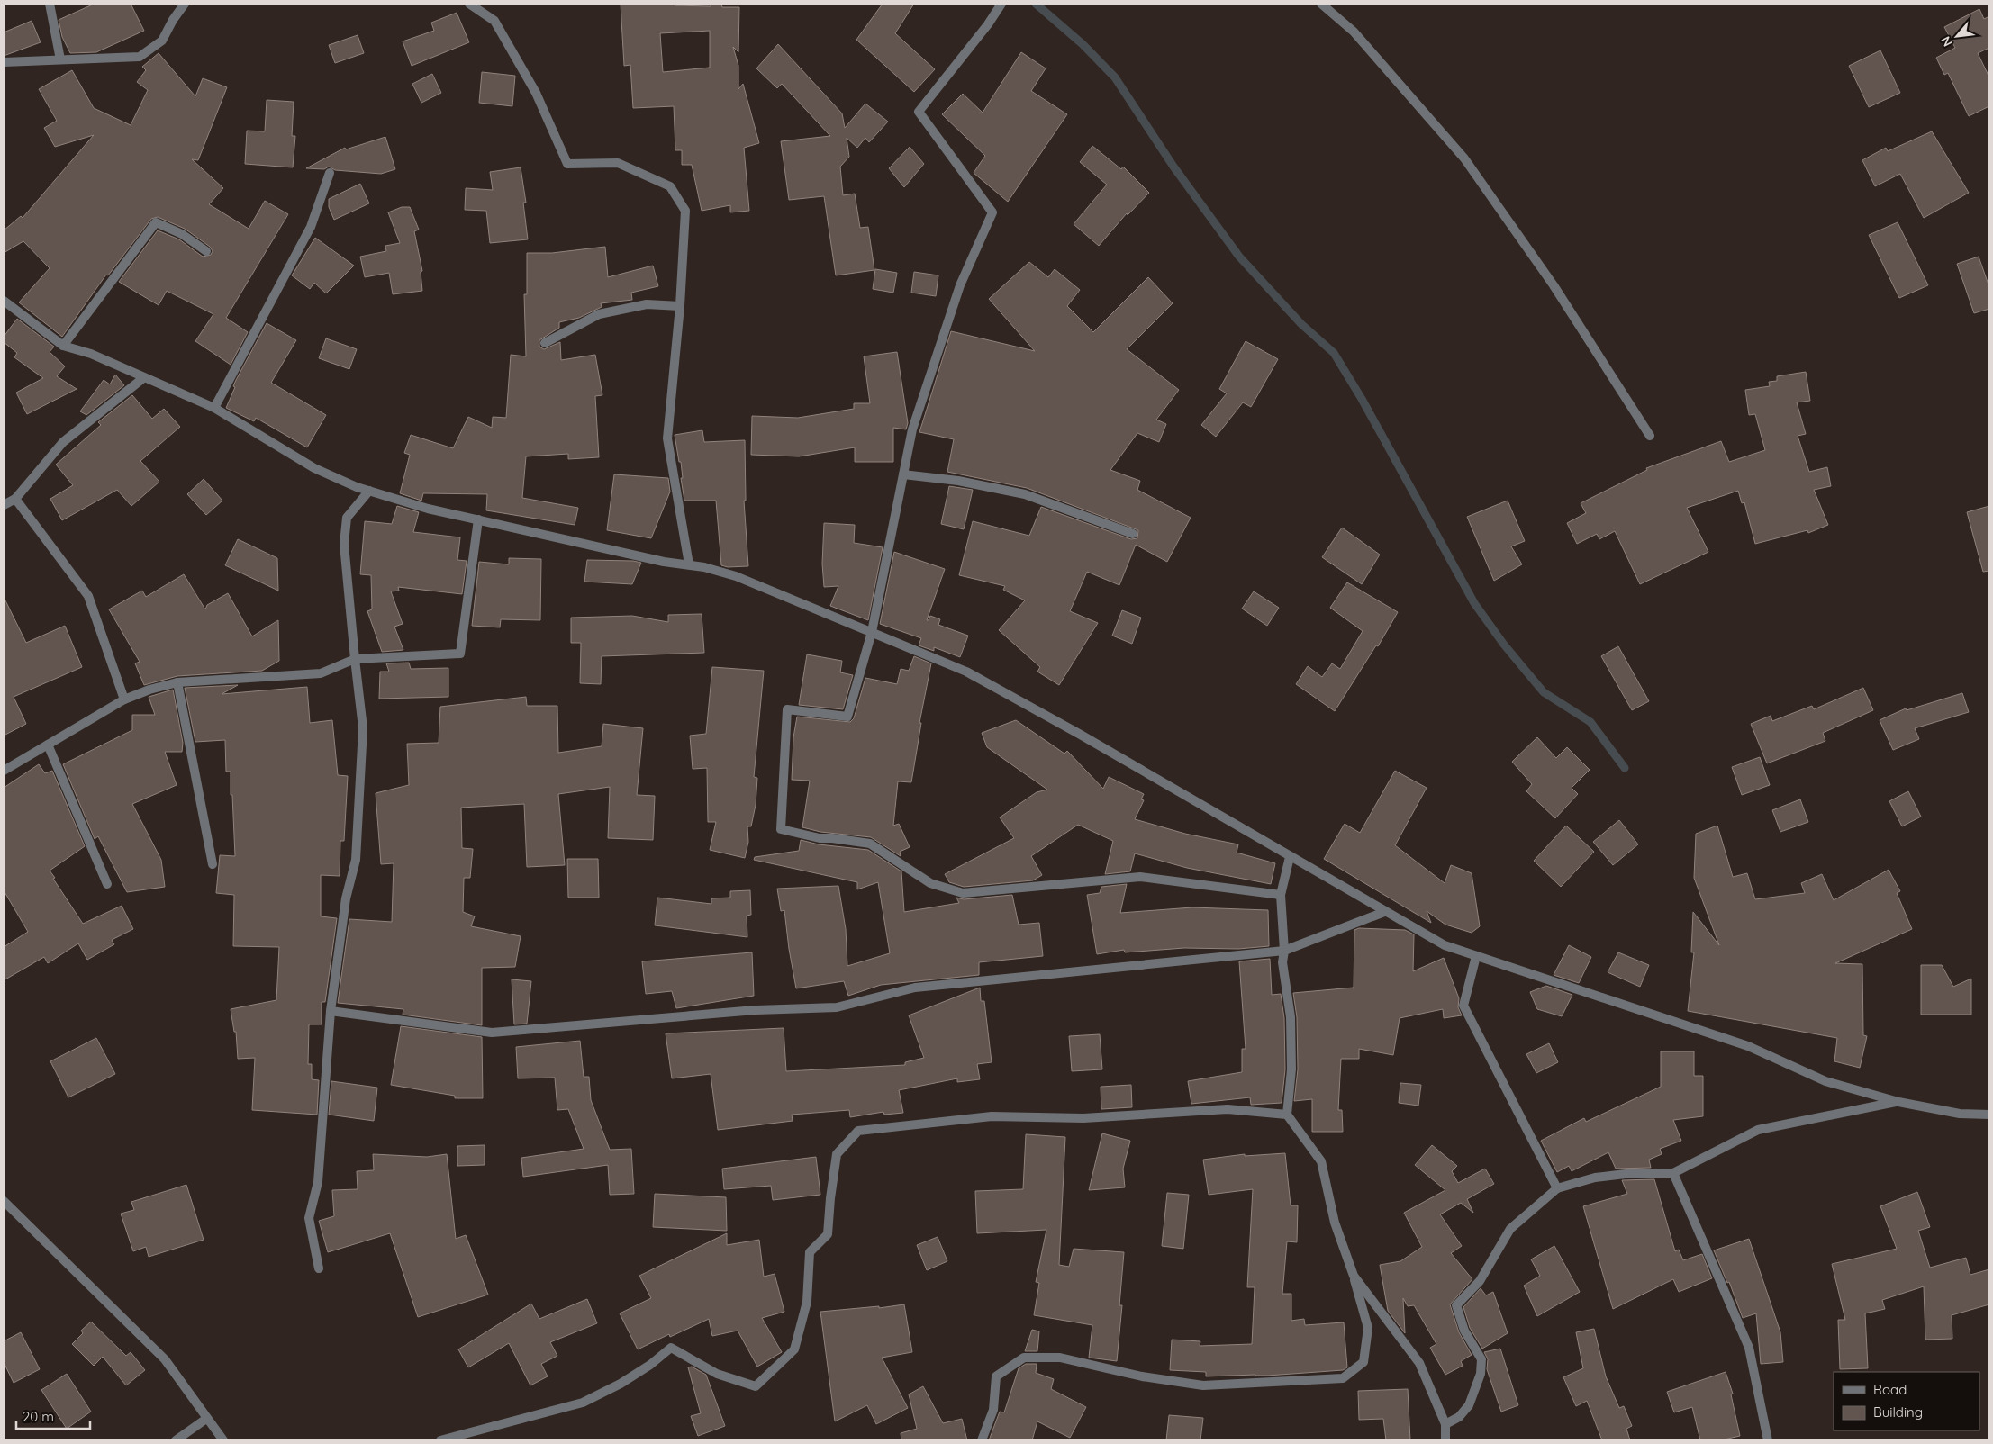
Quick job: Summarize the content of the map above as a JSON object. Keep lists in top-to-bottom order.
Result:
{
  "legend": ["Road", "Building"],
  "scale_bar": "20 m",
  "north": "bottom left"
}
